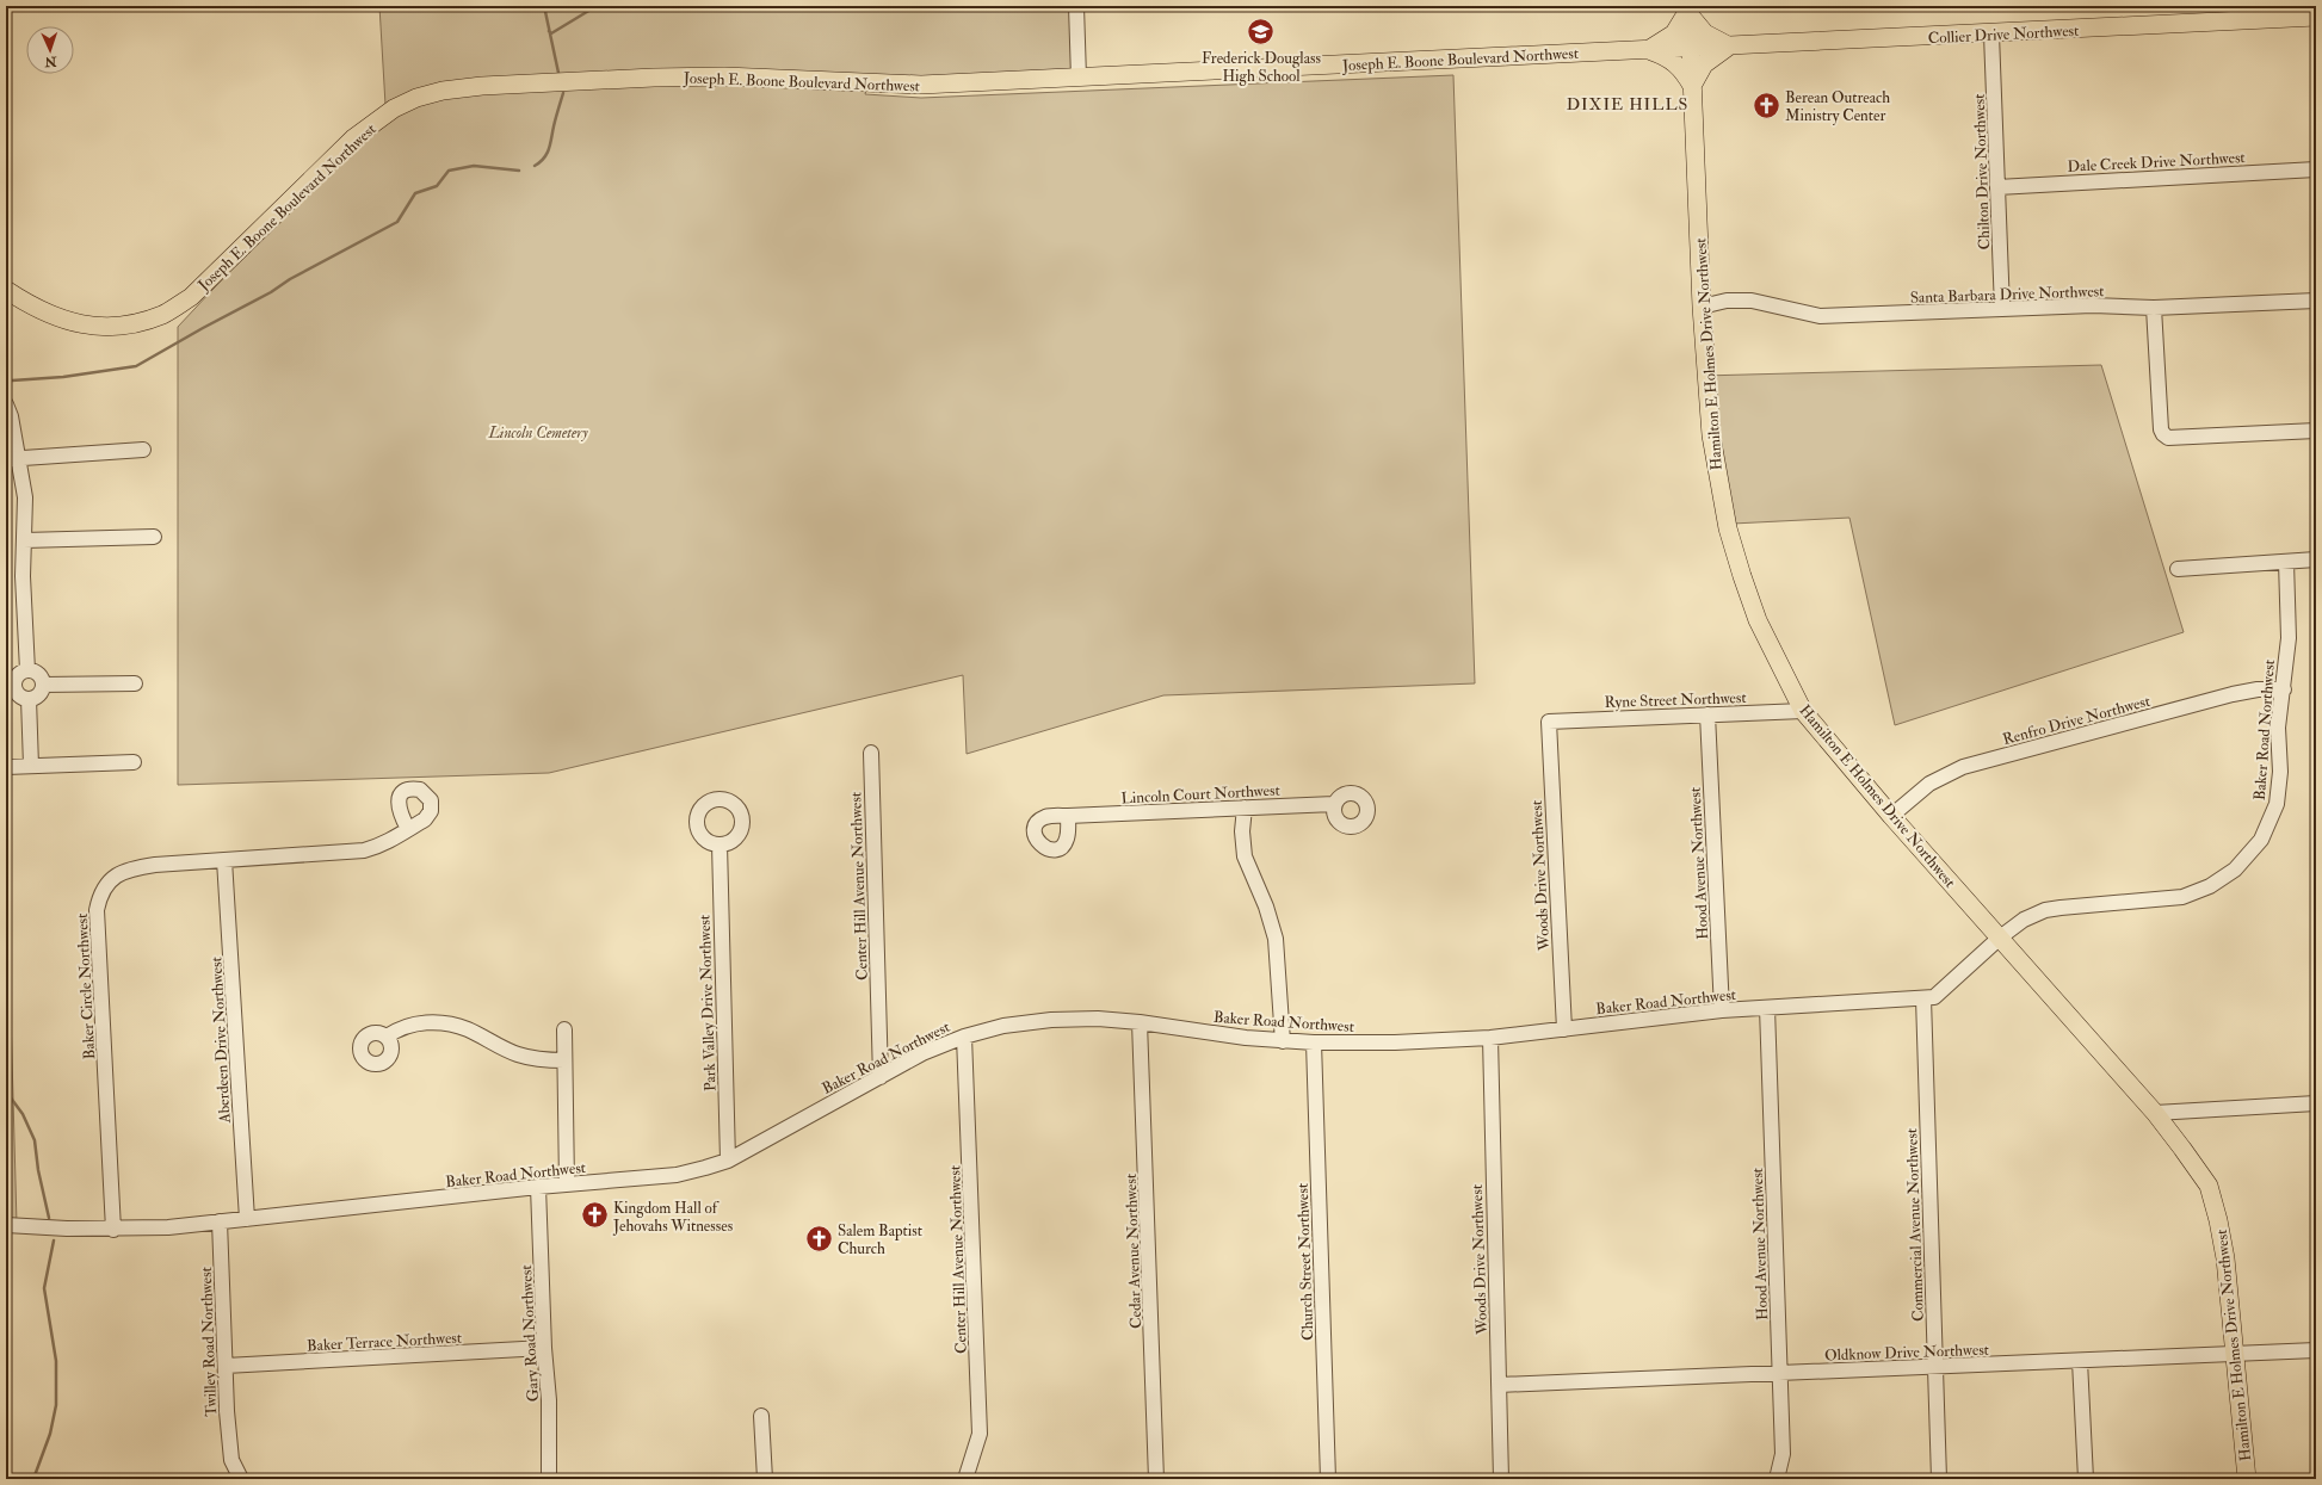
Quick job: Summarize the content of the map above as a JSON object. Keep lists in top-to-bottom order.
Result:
{
  "streets": {
    "main road": ["Collier Drive Northwest", "Joseph E. Boone Boulevard Northwest", "Hamilton E Holmes Drive Northwest"],
    "street": [
      "Dale Creek Drive Northwest",
      "Chilton Drive Northwest",
      "Santa Barbara Drive Northwest",
      "Ryne Street Northwest",
      "Renfro Drive Northwest",
      "Baker Road Northwest",
      "Lincoln Court Northwest",
      "Hood Avenue Northwest",
      "Woods Drive Northwest",
      "Center Hill Avenue Northwest",
      "Baker Circle Northwest",
      "Park Valley Drive Northwest",
      "Aberdeen Drive Northwest",
      "Commercial Avenue Northwest",
      "Cedar Avenue Northwest",
      "Church Street Northwest",
      "Gary Road Northwest",
      "Baker Terrace Northwest",
      "Twilley Road Northwest",
      "Oldknow Drive Northwest"
    ]
  },
  "crossings": [
    ["Collier Drive Northwest", "Joseph E. Boone Boulevard Northwest"],
    ["Collier Drive Northwest", "Chilton Drive Northwest"],
    ["Collier Drive Northwest", "Hamilton E Holmes Drive Northwest"],
    ["Joseph E. Boone Boulevard Northwest", "Hamilton E Holmes Drive Northwest"],
    ["Dale Creek Drive Northwest", "Chilton Drive Northwest"],
    ["Chilton Drive Northwest", "Santa Barbara Drive Northwest"],
    ["Santa Barbara Drive Northwest", "Hamilton E Holmes Drive Northwest"],
    ["Hamilton E Holmes Drive Northwest", "Ryne Street Northwest"],
    ["Hamilton E Holmes Drive Northwest", "Renfro Drive Northwest"],
    ["Hamilton E Holmes Drive Northwest", "Baker Road Northwest"],
    ["Hamilton E Holmes Drive Northwest", "Oldknow Drive Northwest"],
    ["Ryne Street Northwest", "Hood Avenue Northwest"],
    ["Ryne Street Northwest", "Woods Drive Northwest"],
    ["Renfro Drive Northwest", "Baker Road Northwest"],
    ["Baker Road Northwest", "Hood Avenue Northwest"],
    ["Baker Road Northwest", "Woods Drive Northwest"],
    ["Baker Road Northwest", "Center Hill Avenue Northwest"],
    ["Baker Road Northwest", "Baker Circle Northwest"],
    ["Baker Road Northwest", "Park Valley Drive Northwest"],
    ["Baker Road Northwest", "Aberdeen Drive Northwest"],
    ["Baker Road Northwest", "Commercial Avenue Northwest"],
    ["Baker Road Northwest", "Cedar Avenue Northwest"],
    ["Baker Road Northwest", "Church Street Northwest"],
    ["Baker Road Northwest", "Gary Road Northwest"],
    ["Baker Road Northwest", "Twilley Road Northwest"],
    ["Hood Avenue Northwest", "Oldknow Drive Northwest"],
    ["Woods Drive Northwest", "Oldknow Drive Northwest"],
    ["Baker Circle Northwest", "Aberdeen Drive Northwest"],
    ["Commercial Avenue Northwest", "Oldknow Drive Northwest"],
    ["Gary Road Northwest", "Baker Terrace Northwest"],
    ["Baker Terrace Northwest", "Twilley Road Northwest"]
  ],
  "districts": ["DIXIE HILLS"],
  "parks": ["Lincoln Cemetery"],
  "places": {
    "school or university": ["Frederick Douglass High School"],
    "church": ["Berean Outreach Ministry Center", "Kingdom Hall of Jehovahs Witnesses", "Salem Baptist Church"]
  },
  "north": "bottom"
}
